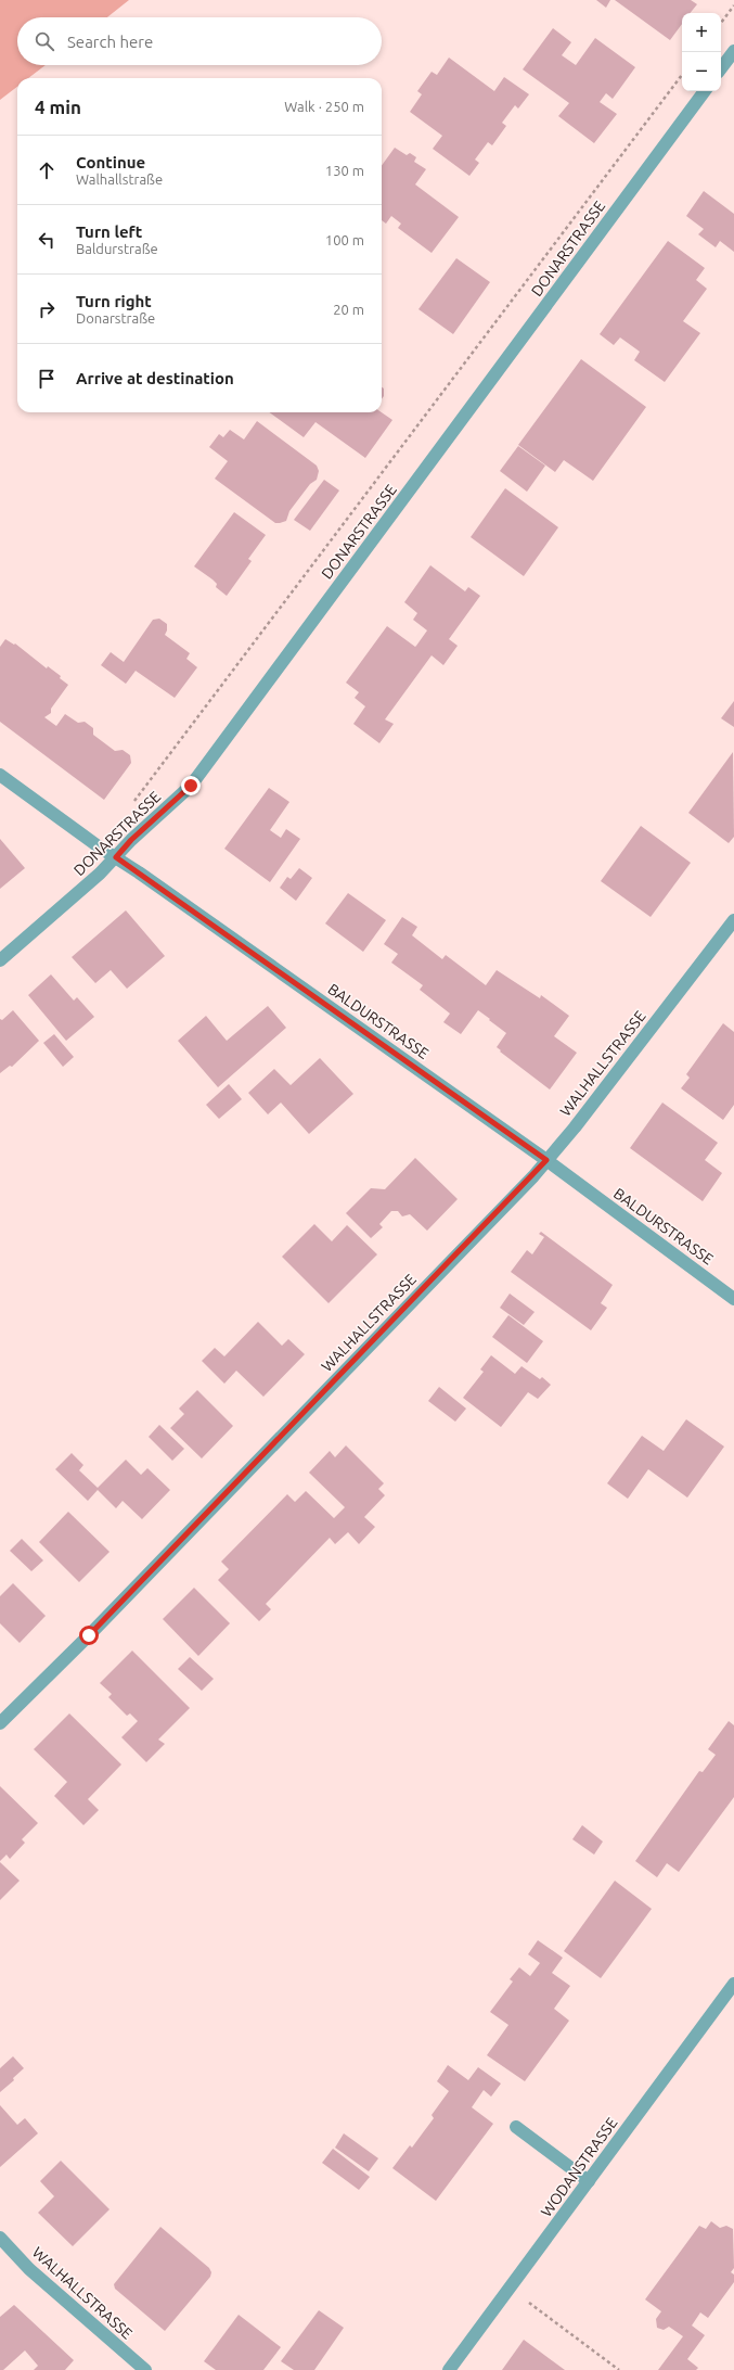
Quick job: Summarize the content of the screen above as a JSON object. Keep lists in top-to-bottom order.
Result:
{
  "streets": {
    "street": [
      "DONARSTRASSE",
      "BALDURSTRASSE",
      "WALHALLSTRASSE",
      "WODANSTRASSE"
    ]
  },
  "crossings": [
    ["DONARSTRASSE", "BALDURSTRASSE"],
    ["BALDURSTRASSE", "WALHALLSTRASSE"]
  ],
  "page": {
    "map_buttons": ["+", "−"],
    "search": "Search here",
    "heading": ["4 min", "Walk · 250 m"],
    "list": [
      ["Continue", "Walhallstraße", "130 m"],
      ["Turn left", "Baldurstraße", "100 m"],
      ["Turn right", "Donarstraße", "20 m"],
      "Arrive at destination"
    ]
  }
}
